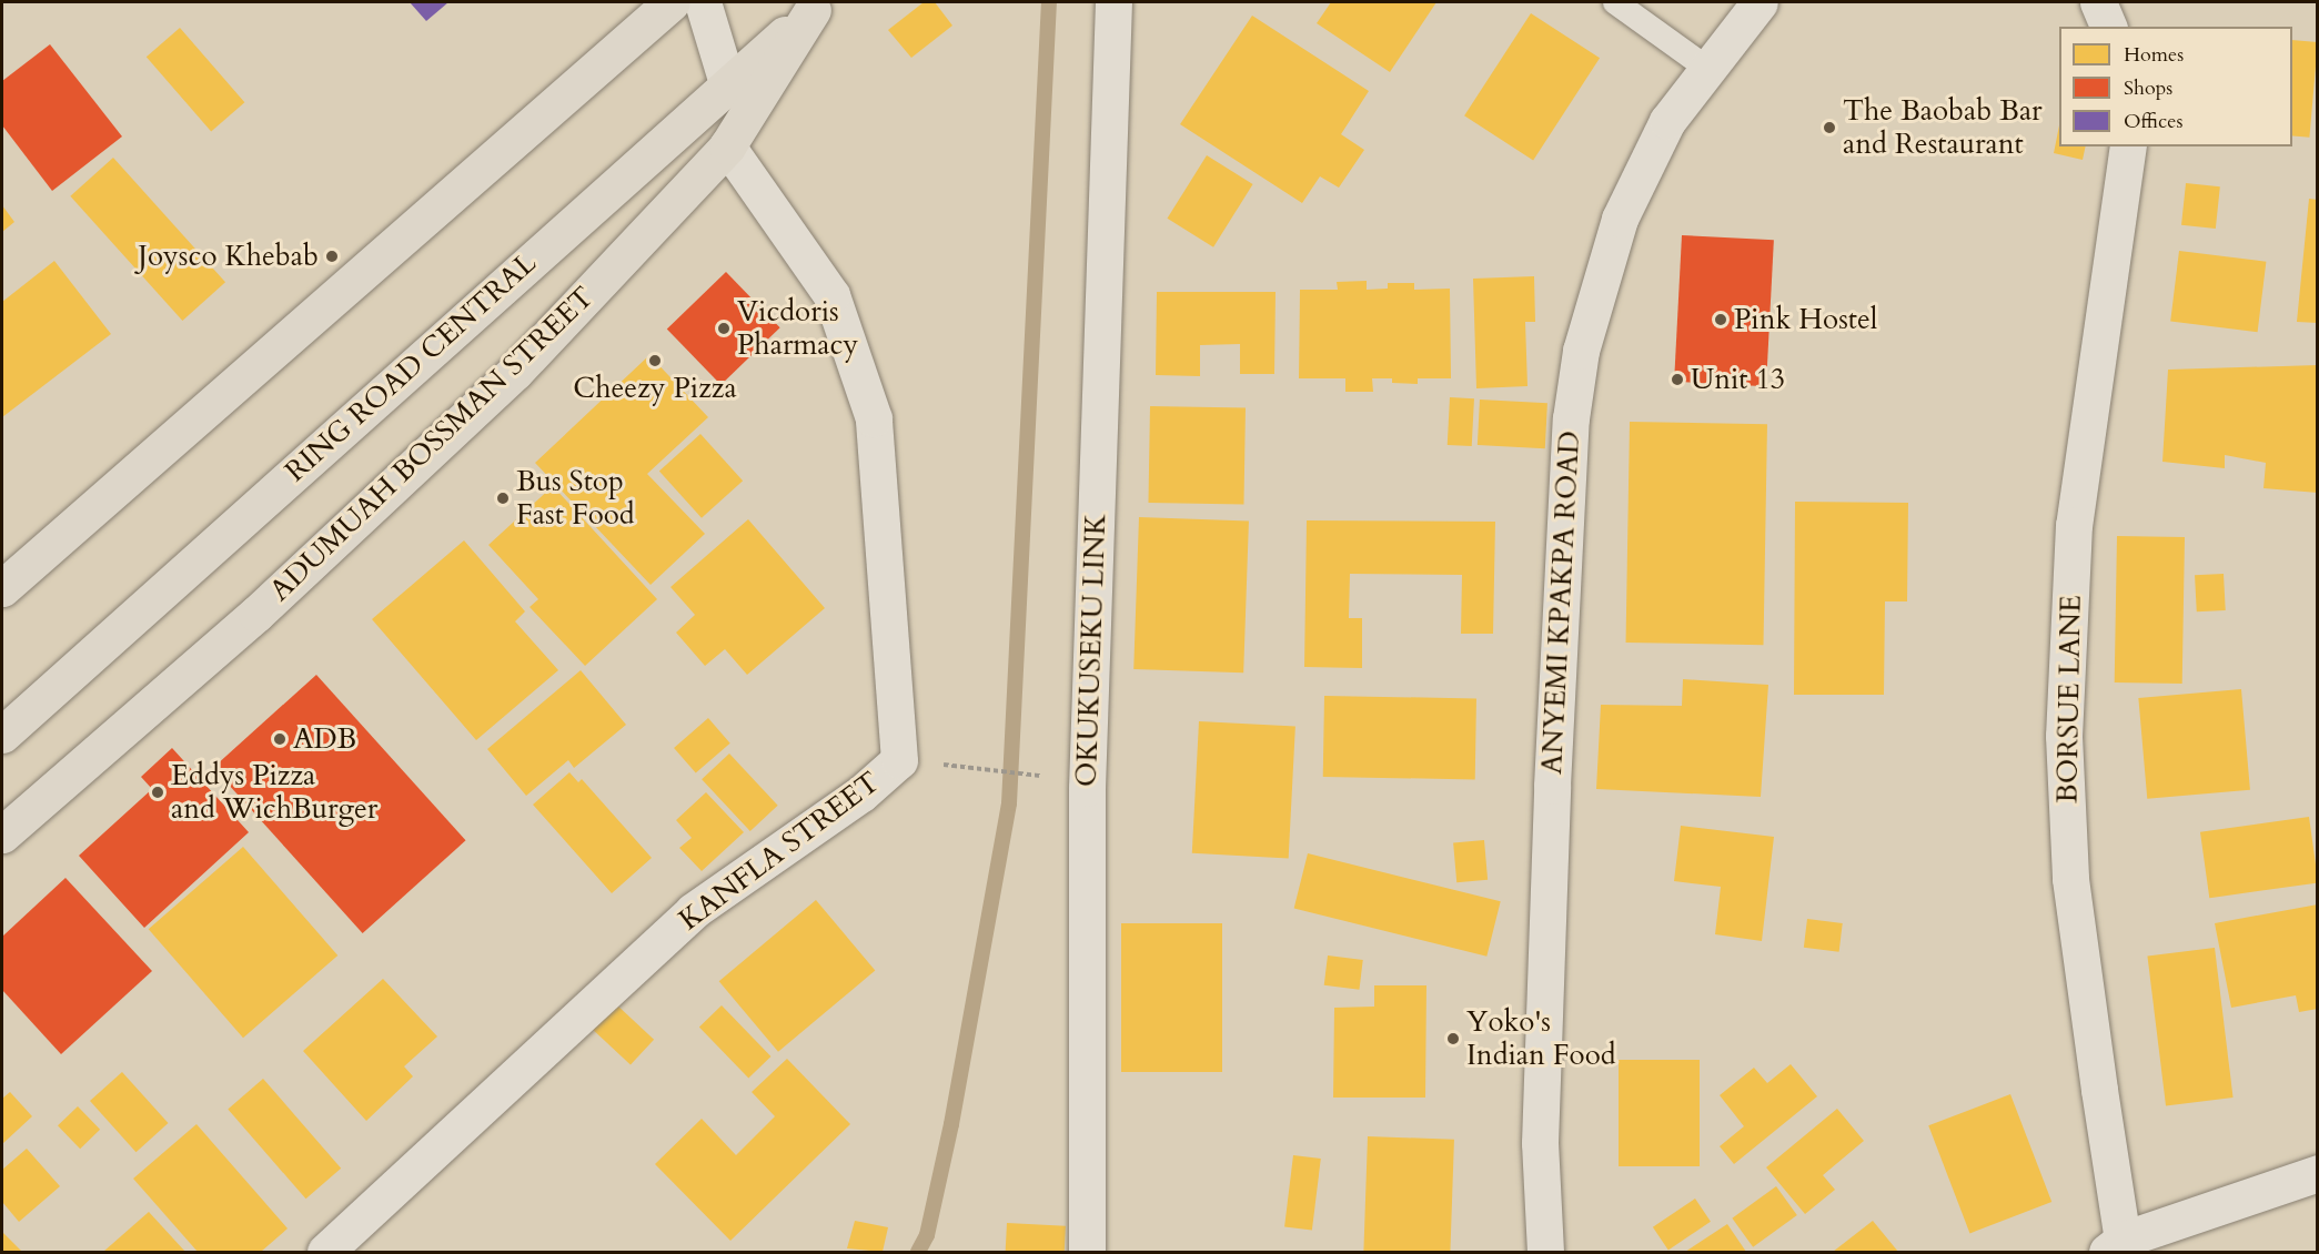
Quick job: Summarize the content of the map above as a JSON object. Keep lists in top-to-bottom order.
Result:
{
  "streets": {
    "main road": ["RING ROAD CENTRAL", "ADUMUAH BOSSMAN STREET"],
    "street": [
      "ANYEMI KPAKPA ROAD",
      "OKUKUSEKU LINK",
      "BORSUE LANE",
      "KANFLA STREET"
    ]
  },
  "crossings": [
    ["RING ROAD CENTRAL", "ADUMUAH BOSSMAN STREET"],
    ["ADUMUAH BOSSMAN STREET", "KANFLA STREET"]
  ],
  "places": [
    "The Baobab Bar and Restaurant",
    "Joysco Khebab",
    "Pink Hostel",
    "Vicdoris Pharmacy",
    "Cheezy Pizza",
    "Unit 13",
    "Bus Stop Fast Food",
    "ADB",
    "Eddys Pizza and WichBurger",
    "Yoko's Indian Food"
  ],
  "legend": ["Homes", "Shops", "Offices"]
}
